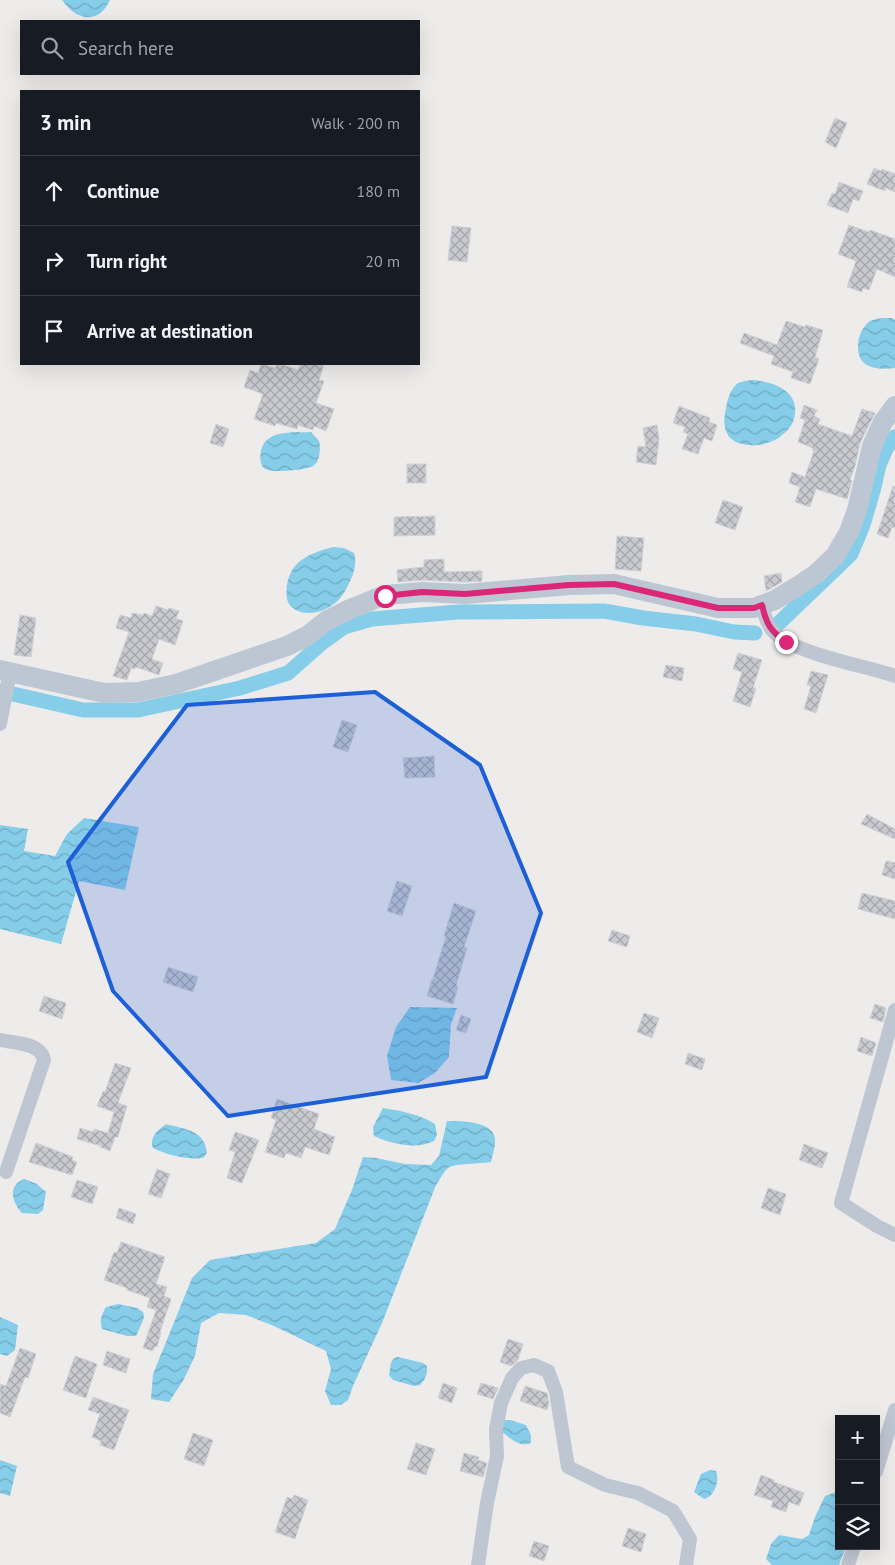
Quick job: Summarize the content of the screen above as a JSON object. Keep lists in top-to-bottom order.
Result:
{
  "page": {
    "search": "Search here",
    "heading": ["3 min", "Walk · 200 m"],
    "list": [
      ["Continue", "180 m"],
      ["Turn right", "20 m"],
      "Arrive at destination"
    ],
    "map_buttons": ["+", "−"]
  }
}
